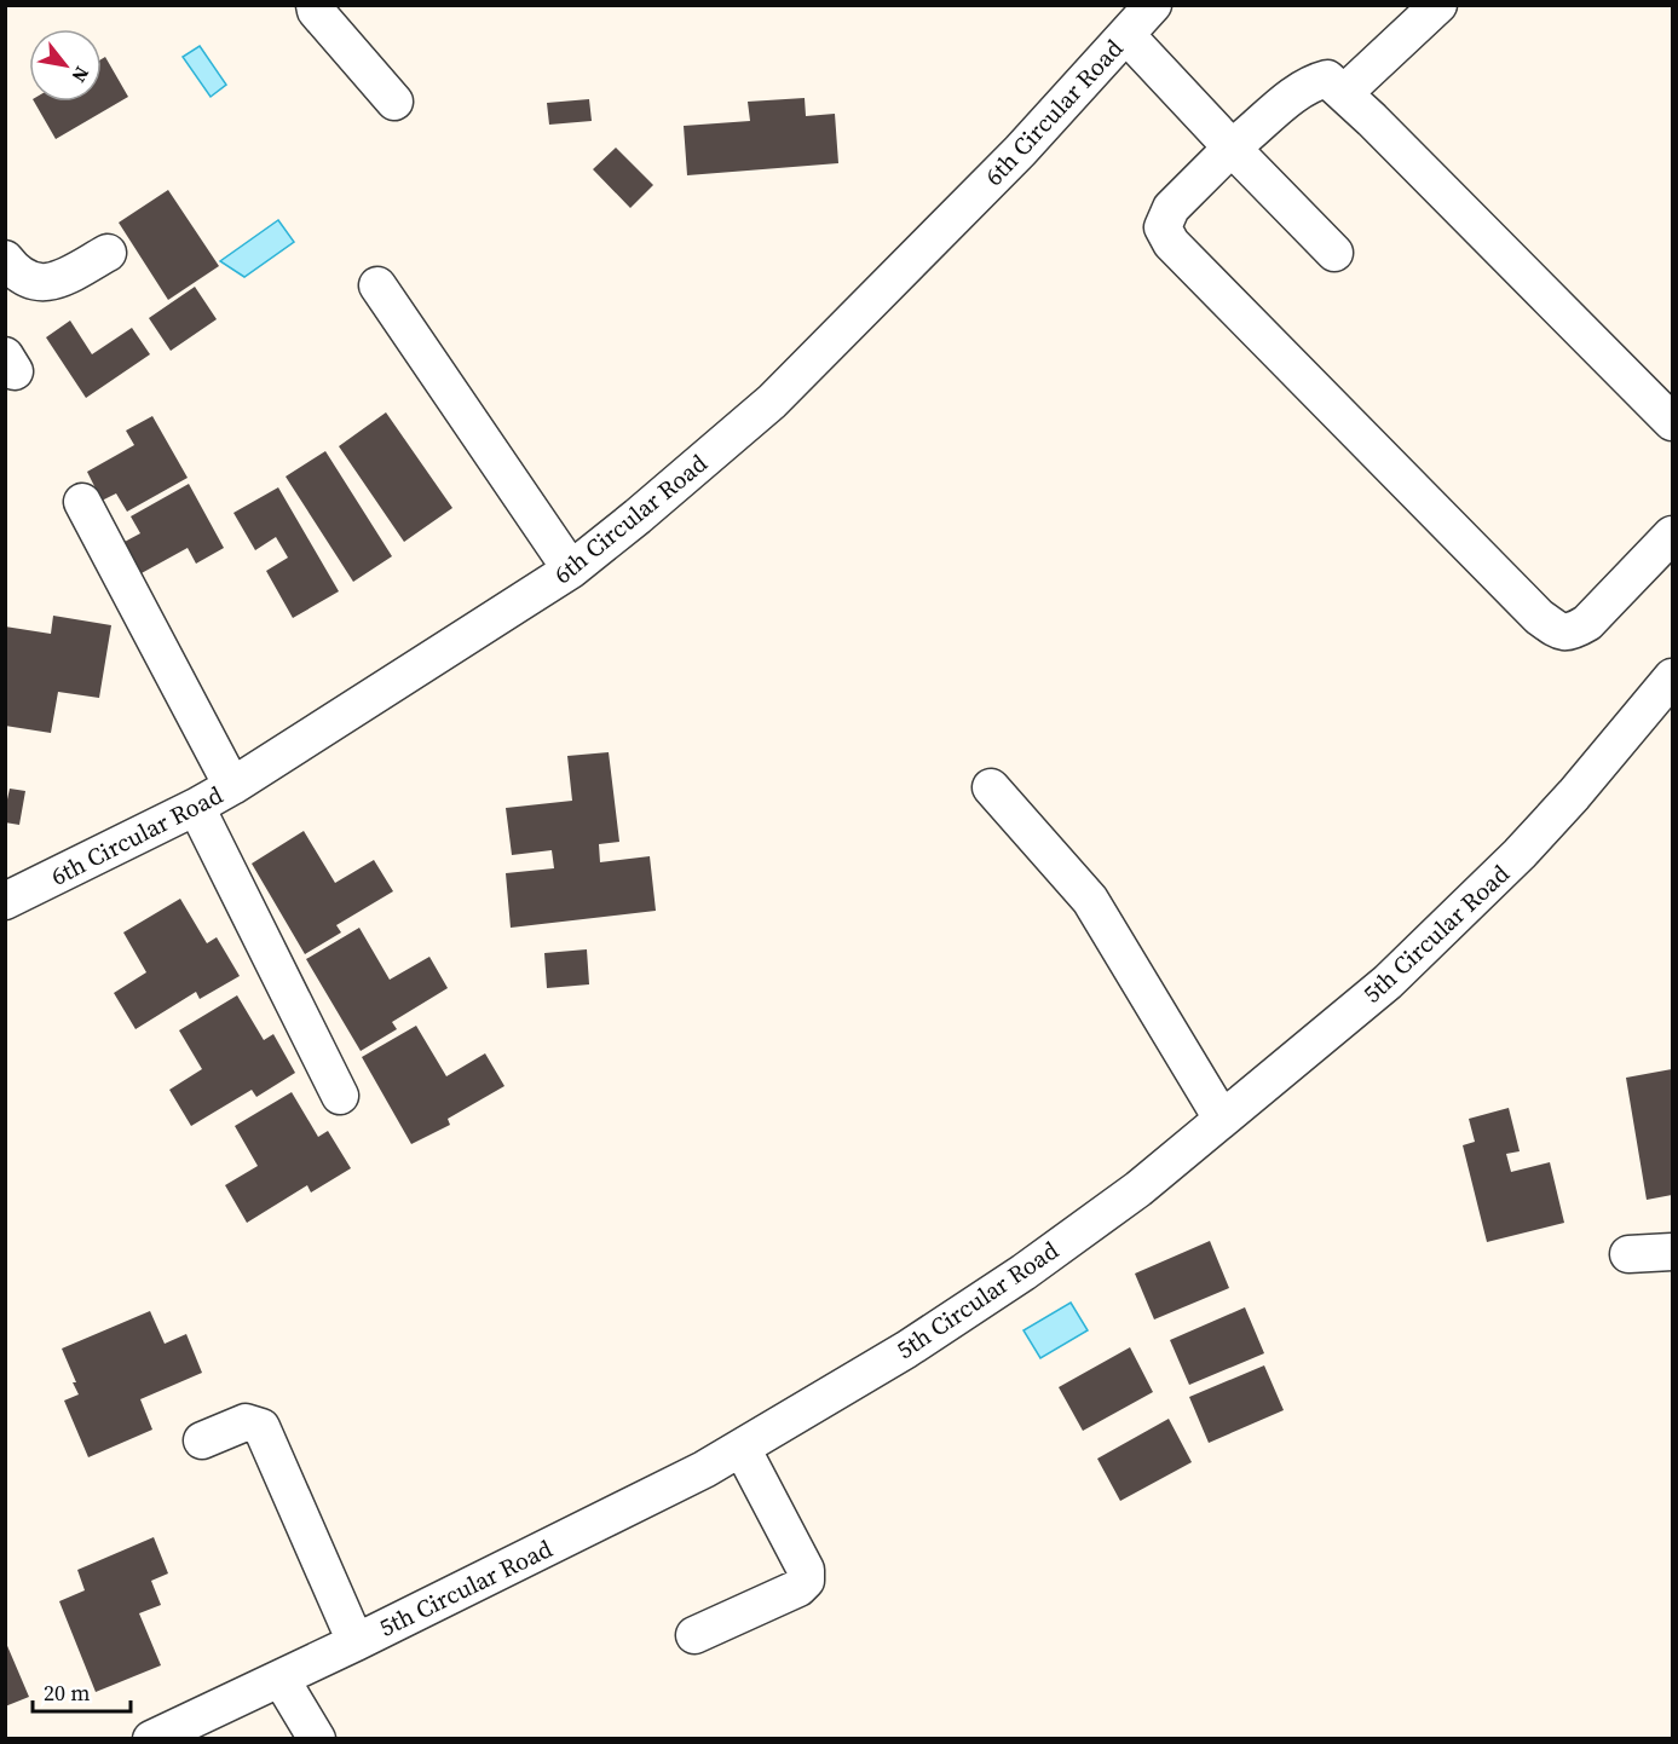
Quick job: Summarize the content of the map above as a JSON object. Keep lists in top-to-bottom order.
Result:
{
  "streets": {
    "street": ["6th Circular Road", "5th Circular Road"]
  },
  "scale_bar": "20 m",
  "north": "bottom right"
}
